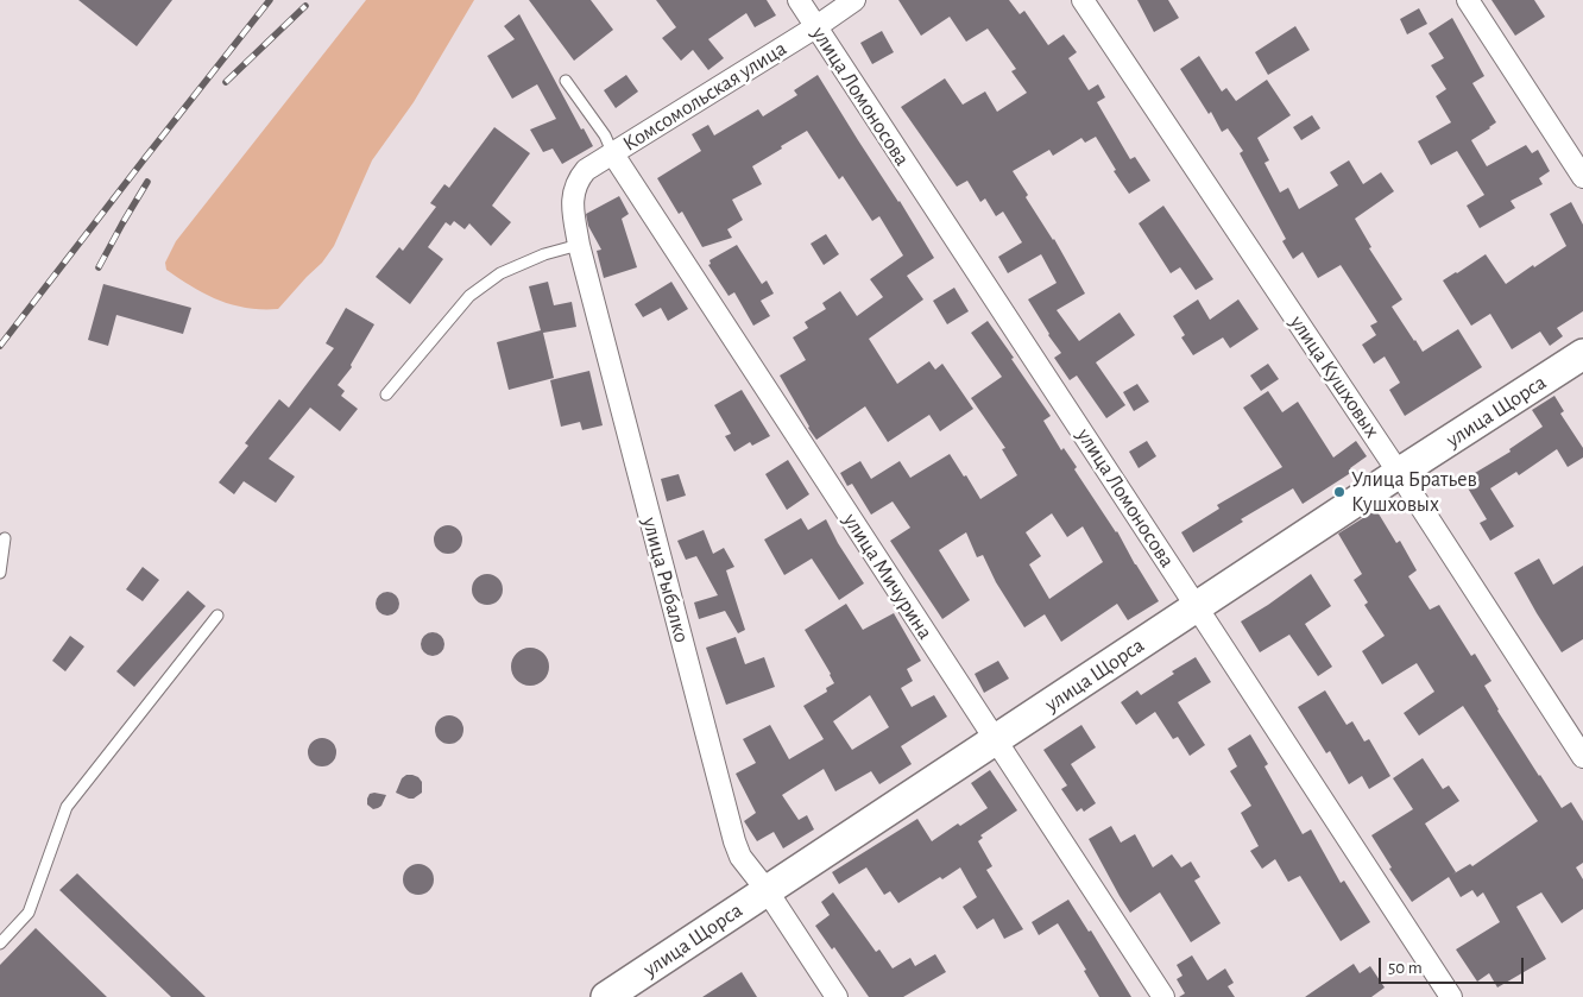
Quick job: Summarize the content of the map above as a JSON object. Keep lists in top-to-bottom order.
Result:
{
  "streets": {
    "street": [
      "Комсомольская улица",
      "улица Ломоносова",
      "улица Кушховых",
      "улица Щорса",
      "улица Мичурина",
      "улица Рыбалко"
    ]
  },
  "crossings": [
    ["Комсомольская улица", "улица Ломоносова"],
    ["Комсомольская улица", "улица Мичурина"],
    ["Комсомольская улица", "улица Рыбалко"],
    ["улица Ломоносова", "улица Щорса"],
    ["улица Кушховых", "улица Щорса"],
    ["улица Щорса", "улица Мичурина"],
    ["улица Щорса", "улица Рыбалко"],
    ["улица Мичурина", "улица Рыбалко"]
  ],
  "places": ["Улица Братьев Кушховых"],
  "scale_bar": "50 m"
}
